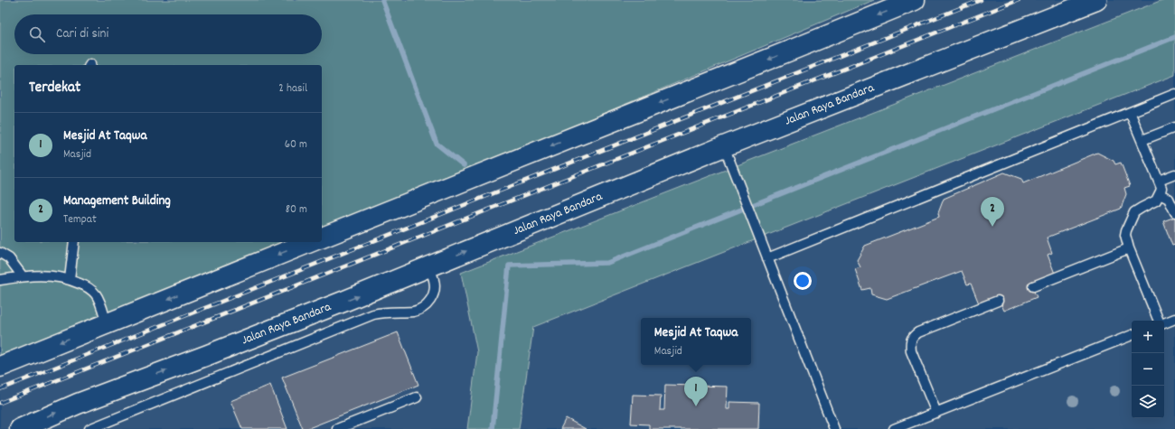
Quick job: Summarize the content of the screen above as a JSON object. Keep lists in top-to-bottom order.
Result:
{
  "streets": {
    "street": ["Jalan Raya Bandara"]
  },
  "page": {
    "search": "Cari di sini",
    "heading": ["Terdekat", "2 hasil"],
    "list": [
      {
        "mark": "1",
        "name": "Mesjid At Taqwa",
        "note": "Masjid",
        "value": "60 m"
      },
      {
        "mark": "2",
        "name": "Management Building",
        "note": "Tempat",
        "value": "80 m"
      }
    ],
    "pins": ["2", "1"],
    "popup": ["Mesjid At Taqwa", "Masjid"],
    "map_buttons": ["+", "−"]
  }
}
